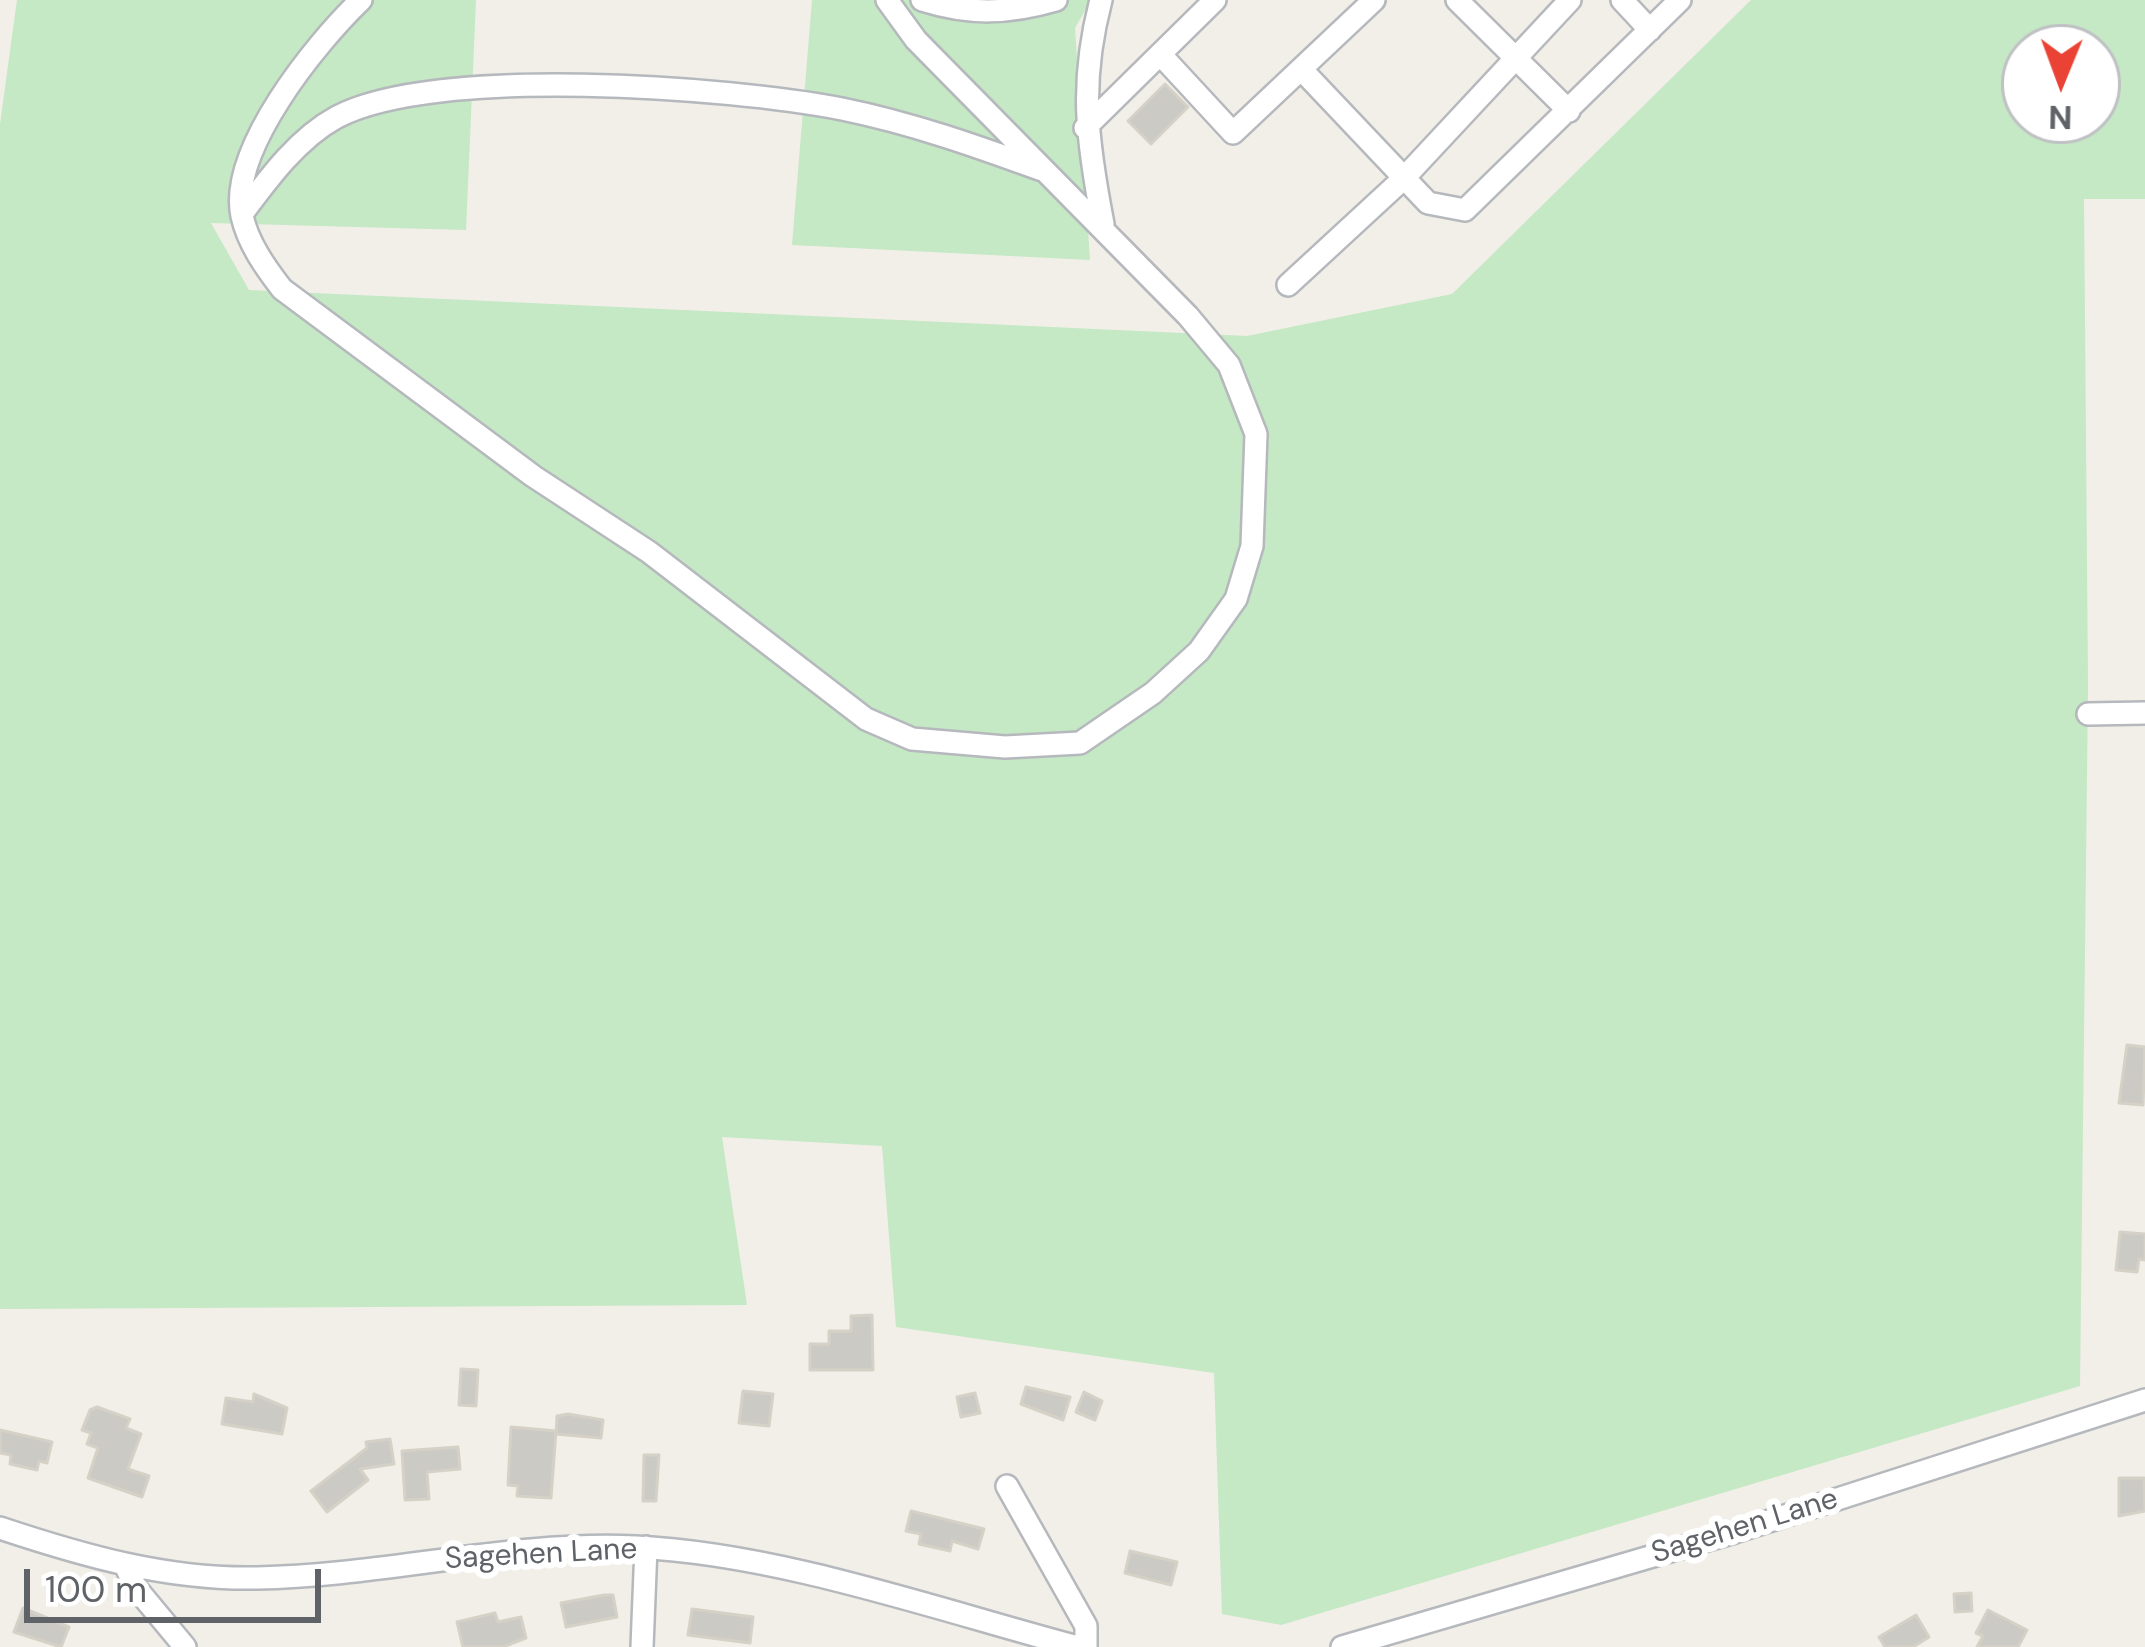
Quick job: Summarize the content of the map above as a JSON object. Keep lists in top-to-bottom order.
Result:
{
  "streets": {
    "street": ["Sagehen Lane"]
  },
  "scale_bar": "100 m",
  "north": "bottom"
}
